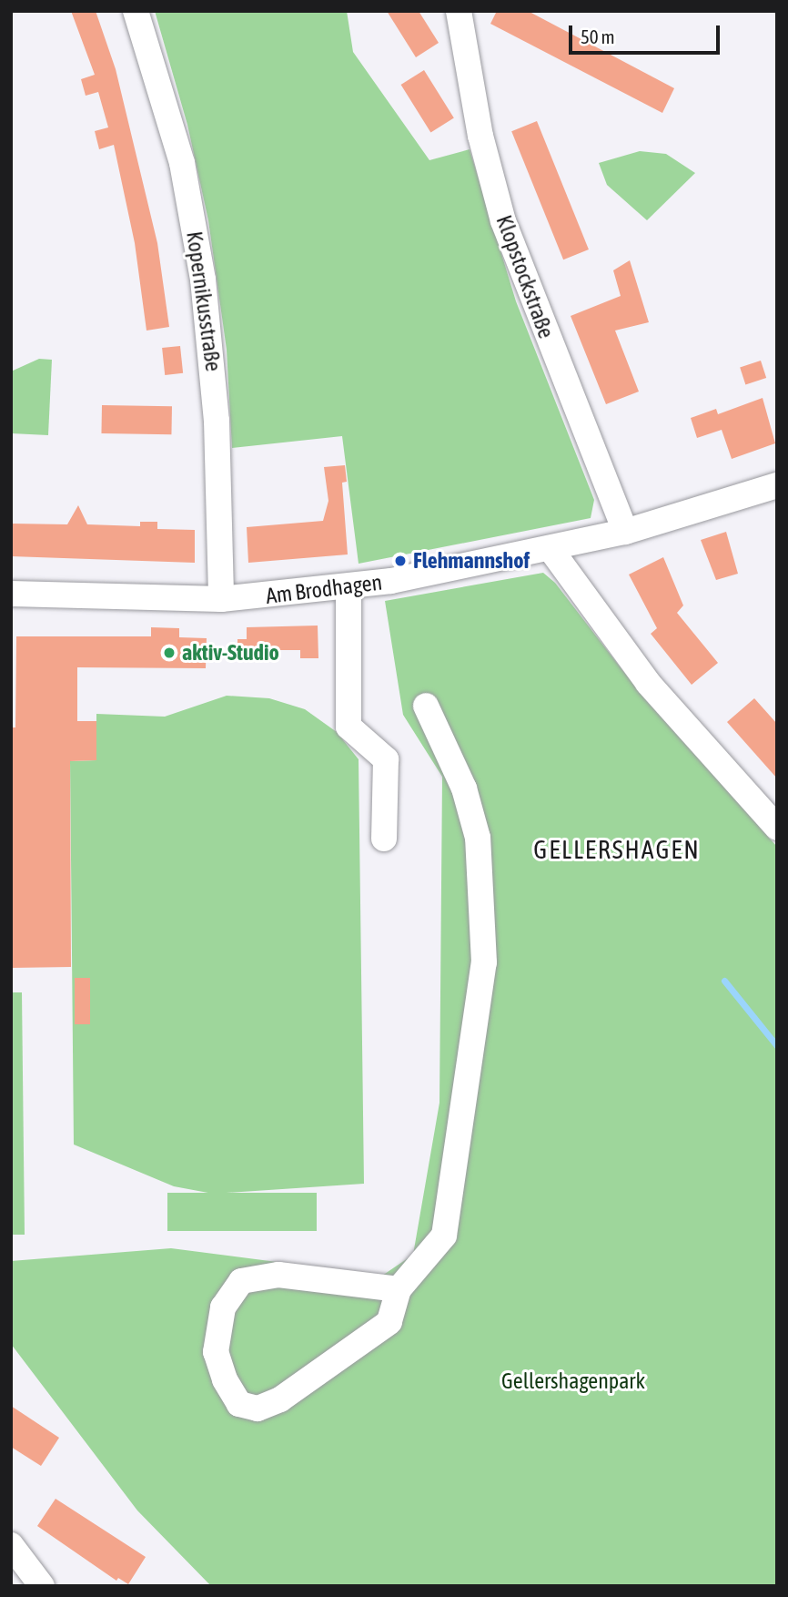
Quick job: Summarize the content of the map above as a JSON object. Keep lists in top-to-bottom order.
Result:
{
  "streets": {
    "street": ["Klopstockstraße", "Kopernikusstraße", "Am Brodhagen"]
  },
  "crossings": [
    ["Klopstockstraße", "Am Brodhagen"],
    ["Kopernikusstraße", "Am Brodhagen"]
  ],
  "districts": ["GELLERSHAGEN"],
  "parks": ["Gellershagenpark"],
  "places": ["Flehmannshof", "aktiv-Studio"],
  "scale_bar": "50 m"
}
